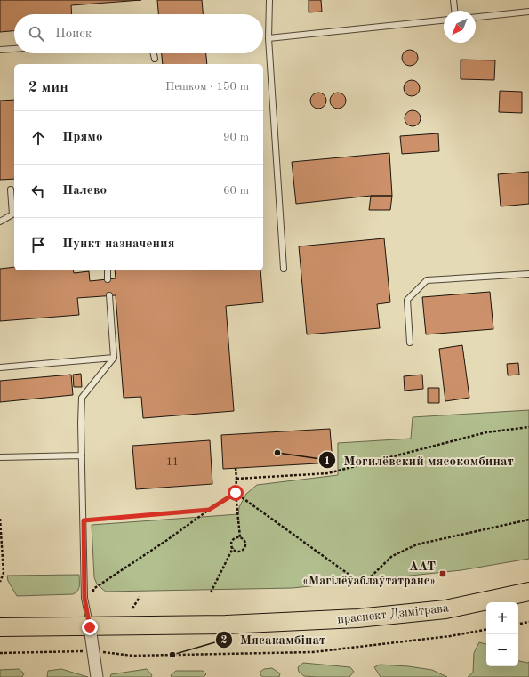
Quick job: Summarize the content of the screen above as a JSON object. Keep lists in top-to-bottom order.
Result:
{
  "streets": {
    "main road": ["праспект Дзімітрава"]
  },
  "places": {
    "other": ["Могилёвский мясокомбинат", "Мясакамбінат"],
    "transit": ["ААТ «Магілёўаблаўтатранс»"]
  },
  "house_numbers": ["11"],
  "north": "bottom left",
  "page": {
    "search": "Поиск",
    "heading": ["2 мин", "Пешком · 150 m"],
    "list": [
      ["Прямо", "90 m"],
      ["Налево", "60 m"],
      "Пункт назначения"
    ],
    "map_buttons": ["+", "−"]
  }
}
